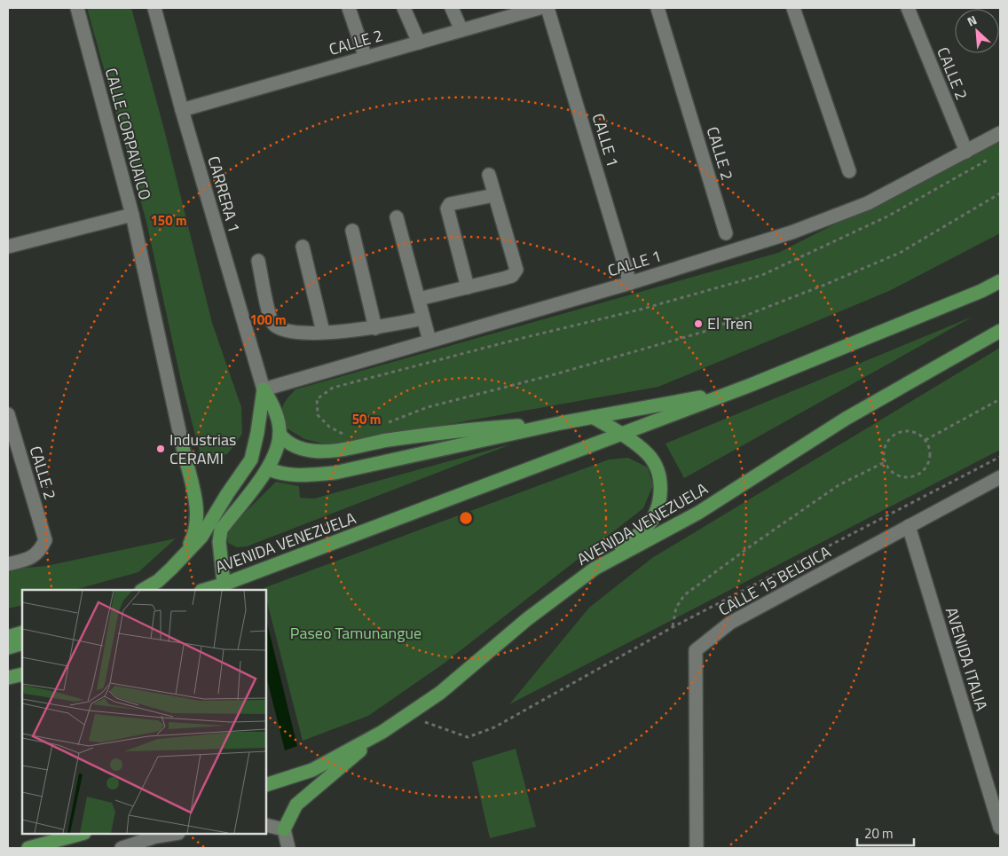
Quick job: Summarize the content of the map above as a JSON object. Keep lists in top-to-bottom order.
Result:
{
  "streets": {
    "main road": ["AVENIDA VENEZUELA"],
    "street": [
      "CALLE 2",
      "CALLE CORPAUAICO",
      "CALLE 1",
      "CARRERA 1",
      "CALLE 15 BELGICA",
      "AVENIDA ITALIA"
    ]
  },
  "crossings": [
    ["CALLE 2", "CALLE 1"],
    ["CALLE 2", "CARRERA 1"],
    ["CALLE 1", "CARRERA 1"],
    ["CALLE 15 BELGICA", "AVENIDA ITALIA"]
  ],
  "parks": ["Paseo Tamunangue"],
  "places": ["El Tren", "Industrias CERAMI"],
  "scale_bar": "20 m",
  "north": "top left",
  "rings": ["150 m", "100 m", "50 m"]
}
